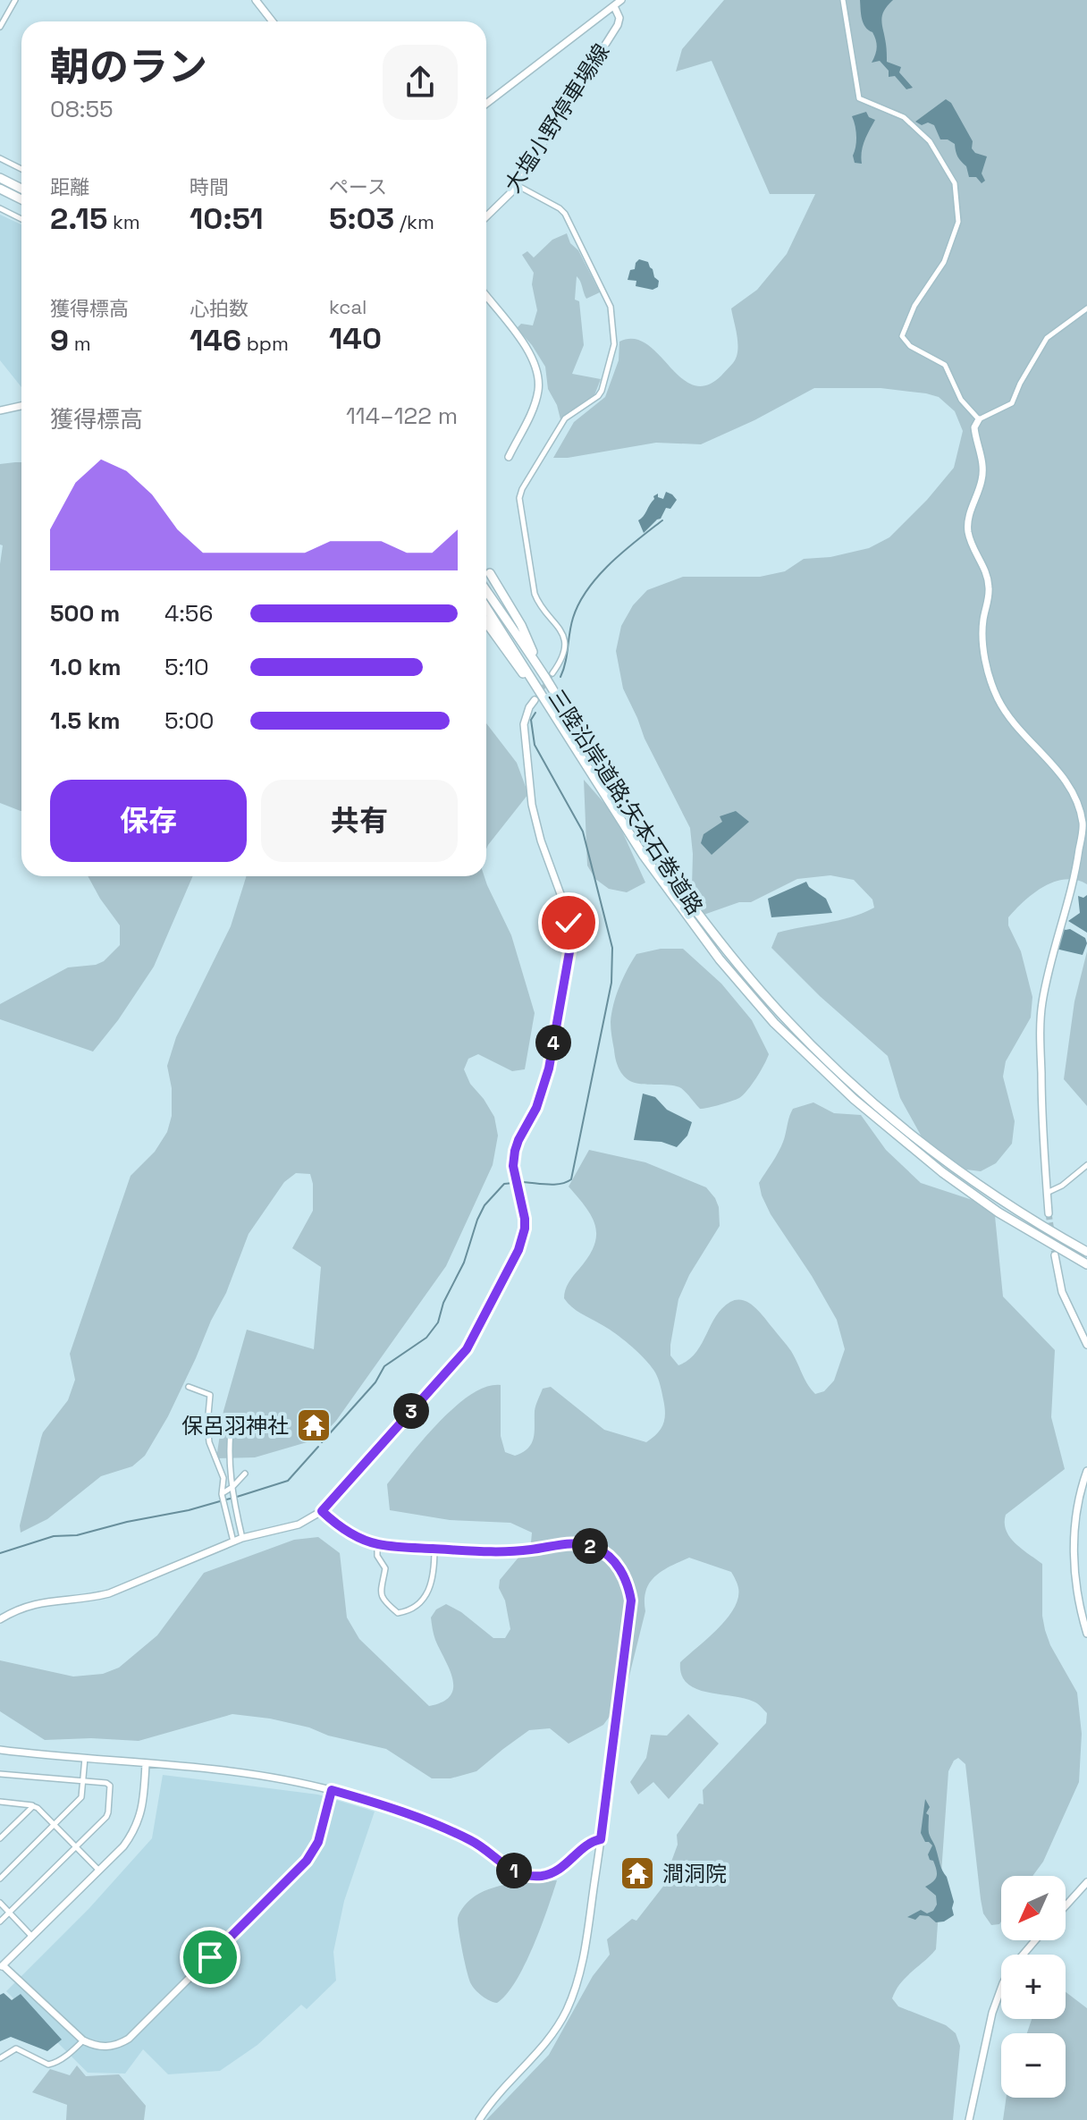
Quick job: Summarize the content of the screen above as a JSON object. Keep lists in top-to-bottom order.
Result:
{
  "streets": {
    "highway": ["三陸沿岸道路;矢本石巻道路"],
    "street": ["大塩小野停車場線"]
  },
  "places": {
    "temple": ["保呂羽神社", "澗洞院"]
  },
  "north": "bottom left",
  "page": {
    "heading": ["朝のラン", "08:55"],
    "stats": [
      ["距離", "2.15 km"],
      ["時間", "10:51"],
      ["ペース", "5:03 /km"],
      ["獲得標高", "9 m"],
      ["心拍数", "146 bpm"],
      ["kcal", "140"]
    ],
    "chart": ["獲得標高", "114–122 m"],
    "list": [
      {
        "name": "500 m",
        "note": "4:56"
      },
      {
        "name": "1.0 km",
        "note": "5:10"
      },
      {
        "name": "1.5 km",
        "note": "5:00"
      }
    ],
    "buttons": ["保存", "共有"],
    "pins": [
      "4",
      "3",
      "2",
      "1"
    ],
    "map_buttons": ["+", "−"]
  }
}
